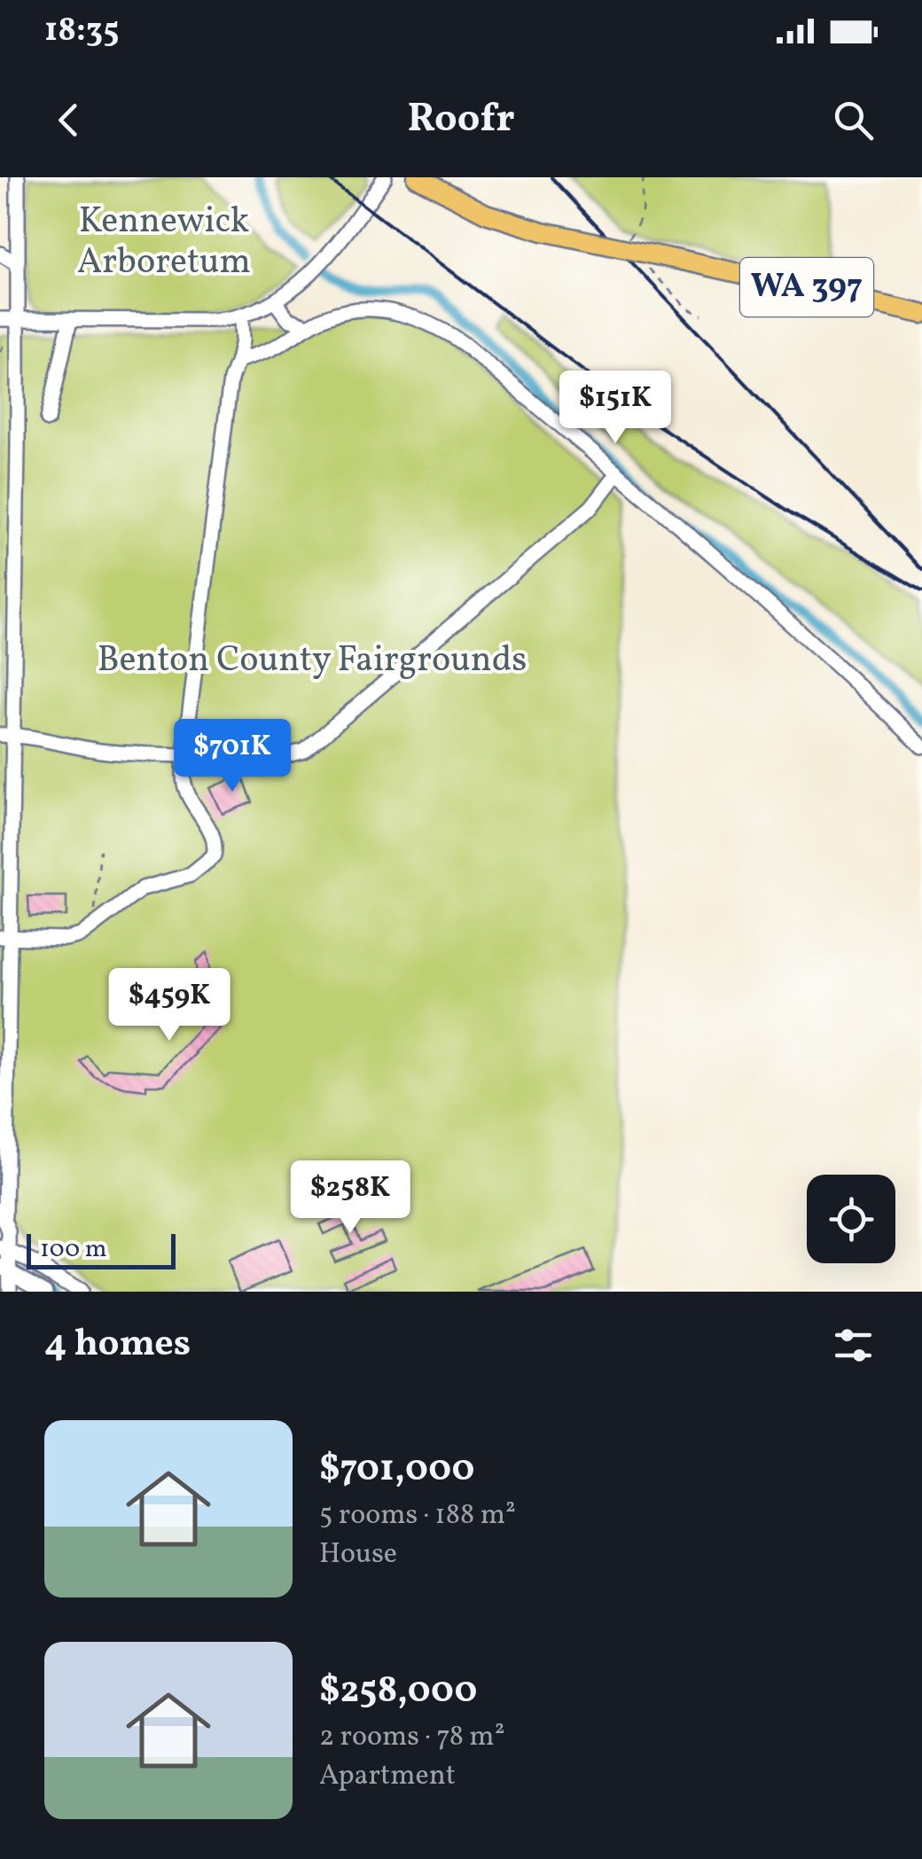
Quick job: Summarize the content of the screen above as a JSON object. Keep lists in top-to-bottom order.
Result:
{
  "streets": {
    "main road": ["WA 397"]
  },
  "parks": ["Kennewick Arboretum", "Benton County Fairgrounds"],
  "scale_bar": "100 m",
  "page": {
    "status": "18:35",
    "header": "Roofr",
    "price": [
      "$151K",
      "$701K",
      "$459K",
      "$258K"
    ],
    "scale": "100 m",
    "heading": "4 homes",
    "list": [
      {
        "name": "$701,000",
        "note": "5 rooms · 188 m² · House"
      },
      {
        "name": "$258,000",
        "note": "2 rooms · 78 m² · Apartment"
      }
    ]
  }
}
